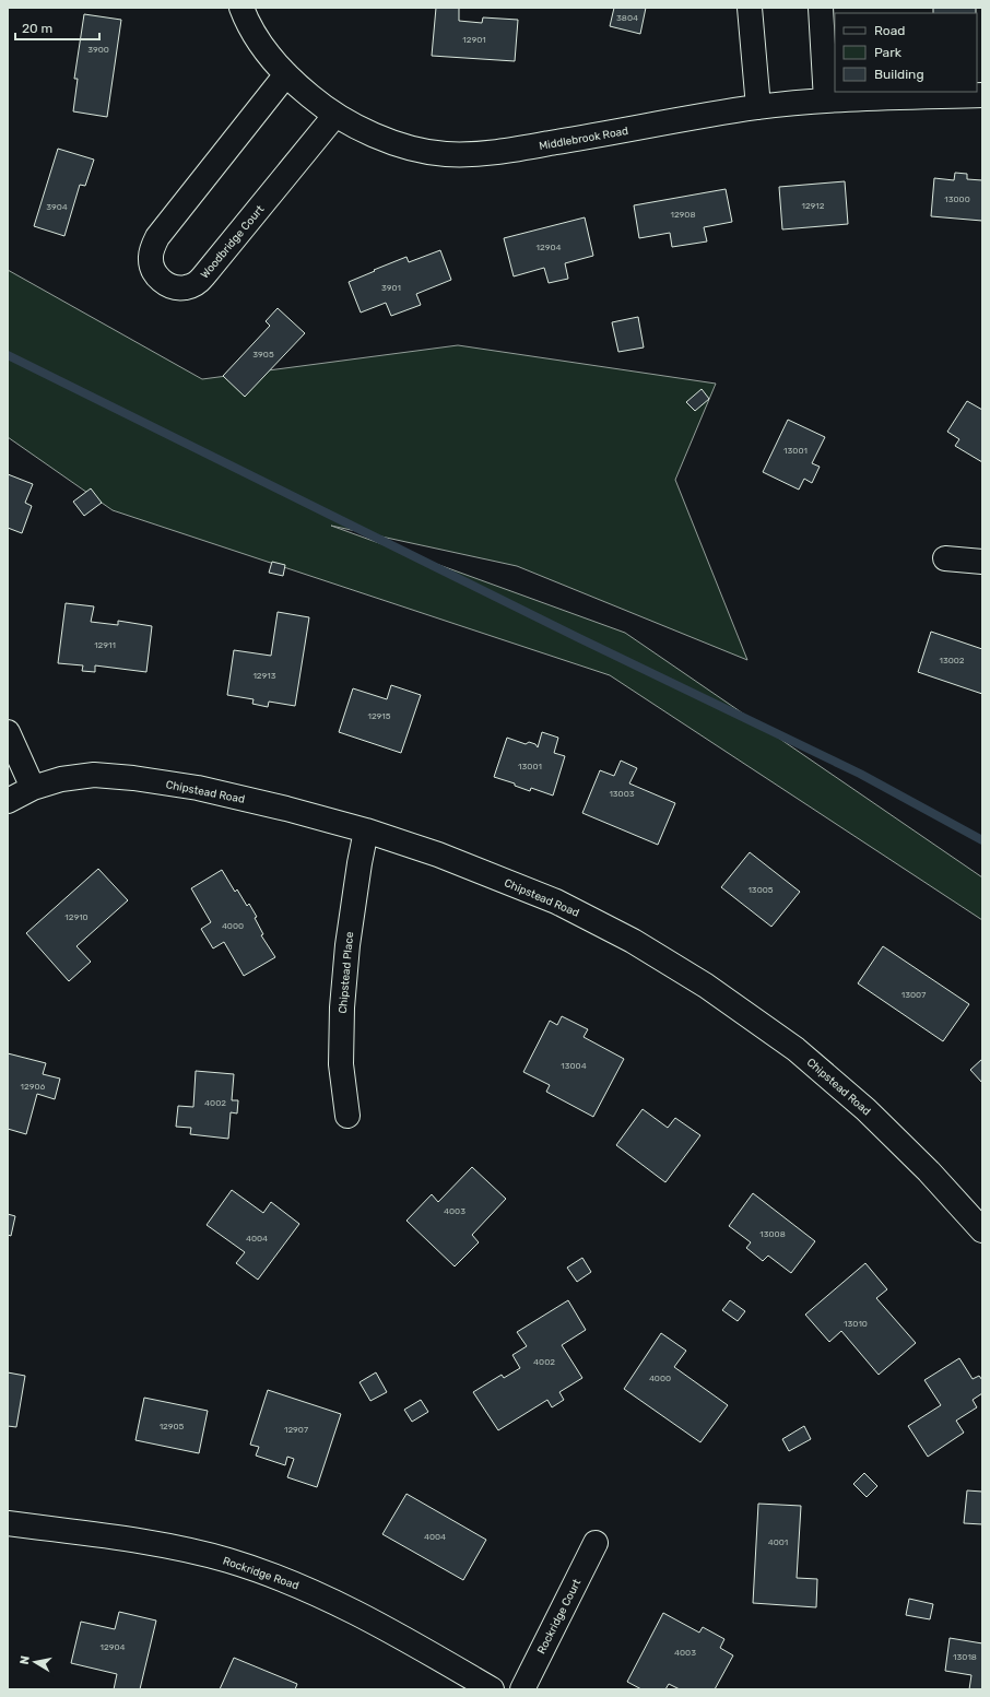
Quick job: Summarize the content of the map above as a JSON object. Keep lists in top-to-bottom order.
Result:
{
  "streets": {
    "street": [
      "Middlebrook Road",
      "Woodbridge Court",
      "Chipstead Road",
      "Chipstead Place",
      "Rockridge Road",
      "Rockridge Court"
    ]
  },
  "crossings": [
    ["Middlebrook Road", "Woodbridge Court"],
    ["Chipstead Road", "Chipstead Place"]
  ],
  "house_numbers": [
    "3804",
    "12901",
    "3900",
    "13000",
    "12912",
    "3904",
    "12908",
    "12904",
    "3901",
    "3905",
    "13001",
    "12911",
    "13002",
    "12913",
    "12915",
    "13001",
    "13003",
    "13005",
    "12910",
    "4000",
    "13007",
    "13004",
    "12906",
    "4002",
    "4003",
    "13008",
    "4004",
    "13010",
    "4002",
    "4000",
    "12905",
    "12907",
    "4004",
    "4001",
    "12904",
    "4003",
    "13018"
  ],
  "legend": ["Road", "Park", "Building"],
  "scale_bar": "20 m",
  "north": "left"
}
